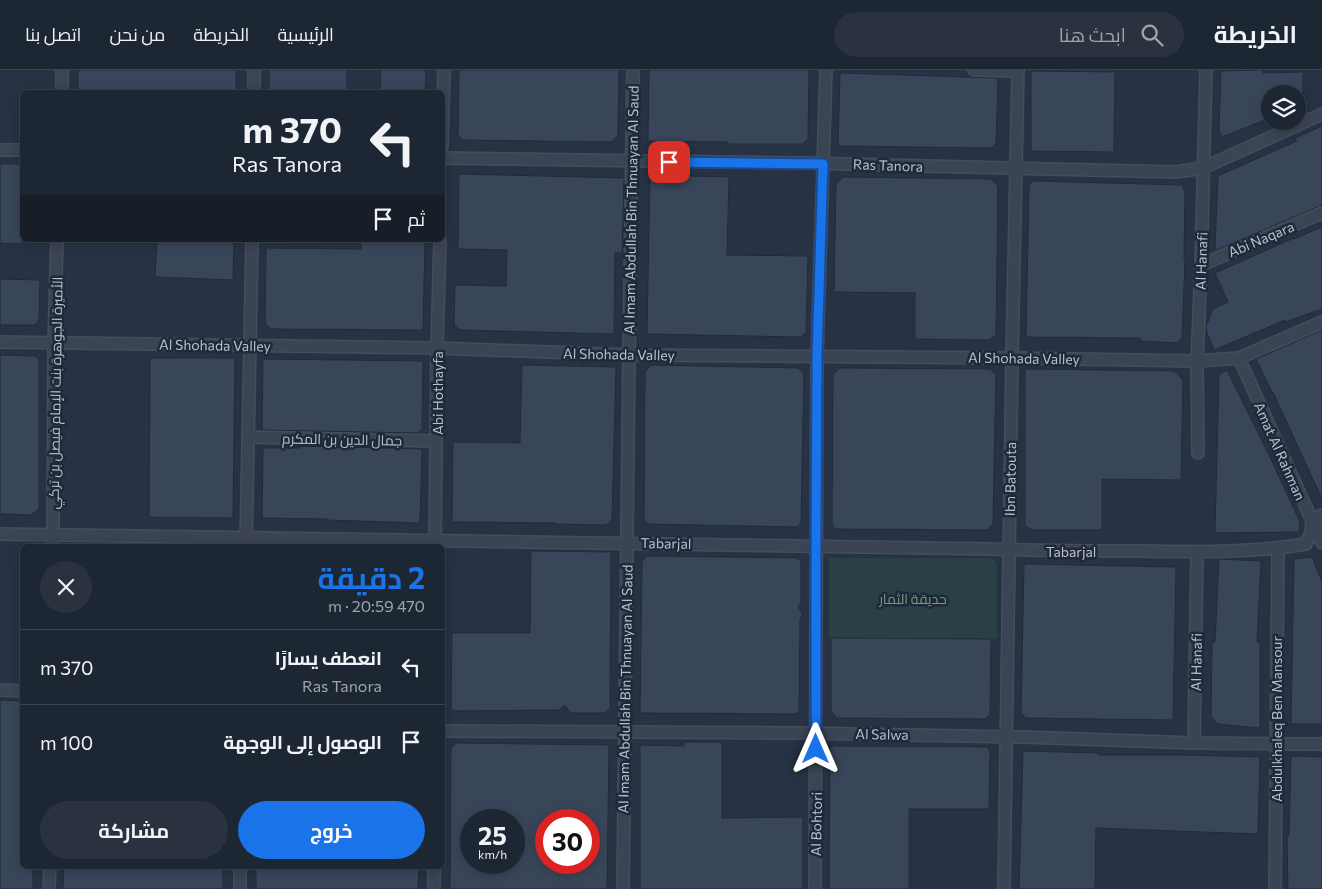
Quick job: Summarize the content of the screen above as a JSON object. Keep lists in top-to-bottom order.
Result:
{
  "streets": {
    "street": [
      "Ras Tanora",
      "Al Imam Abdullah Bin Thnuayan Al Saud",
      "Abi Naqara",
      "Al Hanafi",
      "Al Shohada Valley",
      "الأميرة الجوهرة بنت الإمام فيصل بن تركي",
      "Abi Hothayfa",
      "جمال الدين بن المكرم",
      "Amat Al Rahman",
      "Ibn Batouta",
      "Tabarjal",
      "Abdulkhaleq Ben Mansour",
      "Al Salwa",
      "Al Bohtori"
    ]
  },
  "crossings": [
    ["Ras Tanora", "Al Imam Abdullah Bin Thnuayan Al Saud"],
    ["Ras Tanora", "Al Hanafi"],
    ["Ras Tanora", "Ibn Batouta"],
    ["Ras Tanora", "Al Bohtori"],
    ["Al Imam Abdullah Bin Thnuayan Al Saud", "Al Shohada Valley"],
    ["Al Imam Abdullah Bin Thnuayan Al Saud", "Tabarjal"],
    ["Al Imam Abdullah Bin Thnuayan Al Saud", "Al Salwa"],
    ["Abi Naqara", "Al Hanafi"],
    ["Al Hanafi", "Al Shohada Valley"],
    ["Al Hanafi", "Tabarjal"],
    ["Al Hanafi", "Al Salwa"],
    ["Al Shohada Valley", "الأميرة الجوهرة بنت الإمام فيصل بن تركي"],
    ["Al Shohada Valley", "Abi Hothayfa"],
    ["Al Shohada Valley", "Amat Al Rahman"],
    ["Al Shohada Valley", "Ibn Batouta"],
    ["Al Shohada Valley", "Al Bohtori"],
    ["الأميرة الجوهرة بنت الإمام فيصل بن تركي", "Tabarjal"],
    ["Abi Hothayfa", "جمال الدين بن المكرم"],
    ["Abi Hothayfa", "Tabarjal"],
    ["Amat Al Rahman", "Tabarjal"],
    ["Ibn Batouta", "Tabarjal"],
    ["Ibn Batouta", "Al Salwa"],
    ["Tabarjal", "Abdulkhaleq Ben Mansour"],
    ["Tabarjal", "Al Bohtori"],
    ["Abdulkhaleq Ben Mansour", "Al Salwa"],
    ["Al Salwa", "Al Bohtori"]
  ],
  "parks": ["حديقة الثمار"],
  "page": {
    "header": "الخريطة",
    "search": "ابحث هنا",
    "nav": [
      "الرئيسية",
      "الخريطة",
      "من نحن",
      "اتصل بنا"
    ],
    "turn": ["370 m", "Ras Tanora"],
    "then": "ثم",
    "heading": ["2 دقيقة", "470 m · 20:59"],
    "list": [
      {
        "name": "انعطف يسارًا",
        "note": "Ras Tanora",
        "value": "370 m"
      },
      {
        "name": "الوصول إلى الوجهة",
        "value": "100 m"
      }
    ],
    "buttons": ["خروج", "مشاركة"],
    "speed": "25 km/h",
    "limit": "30"
  }
}
